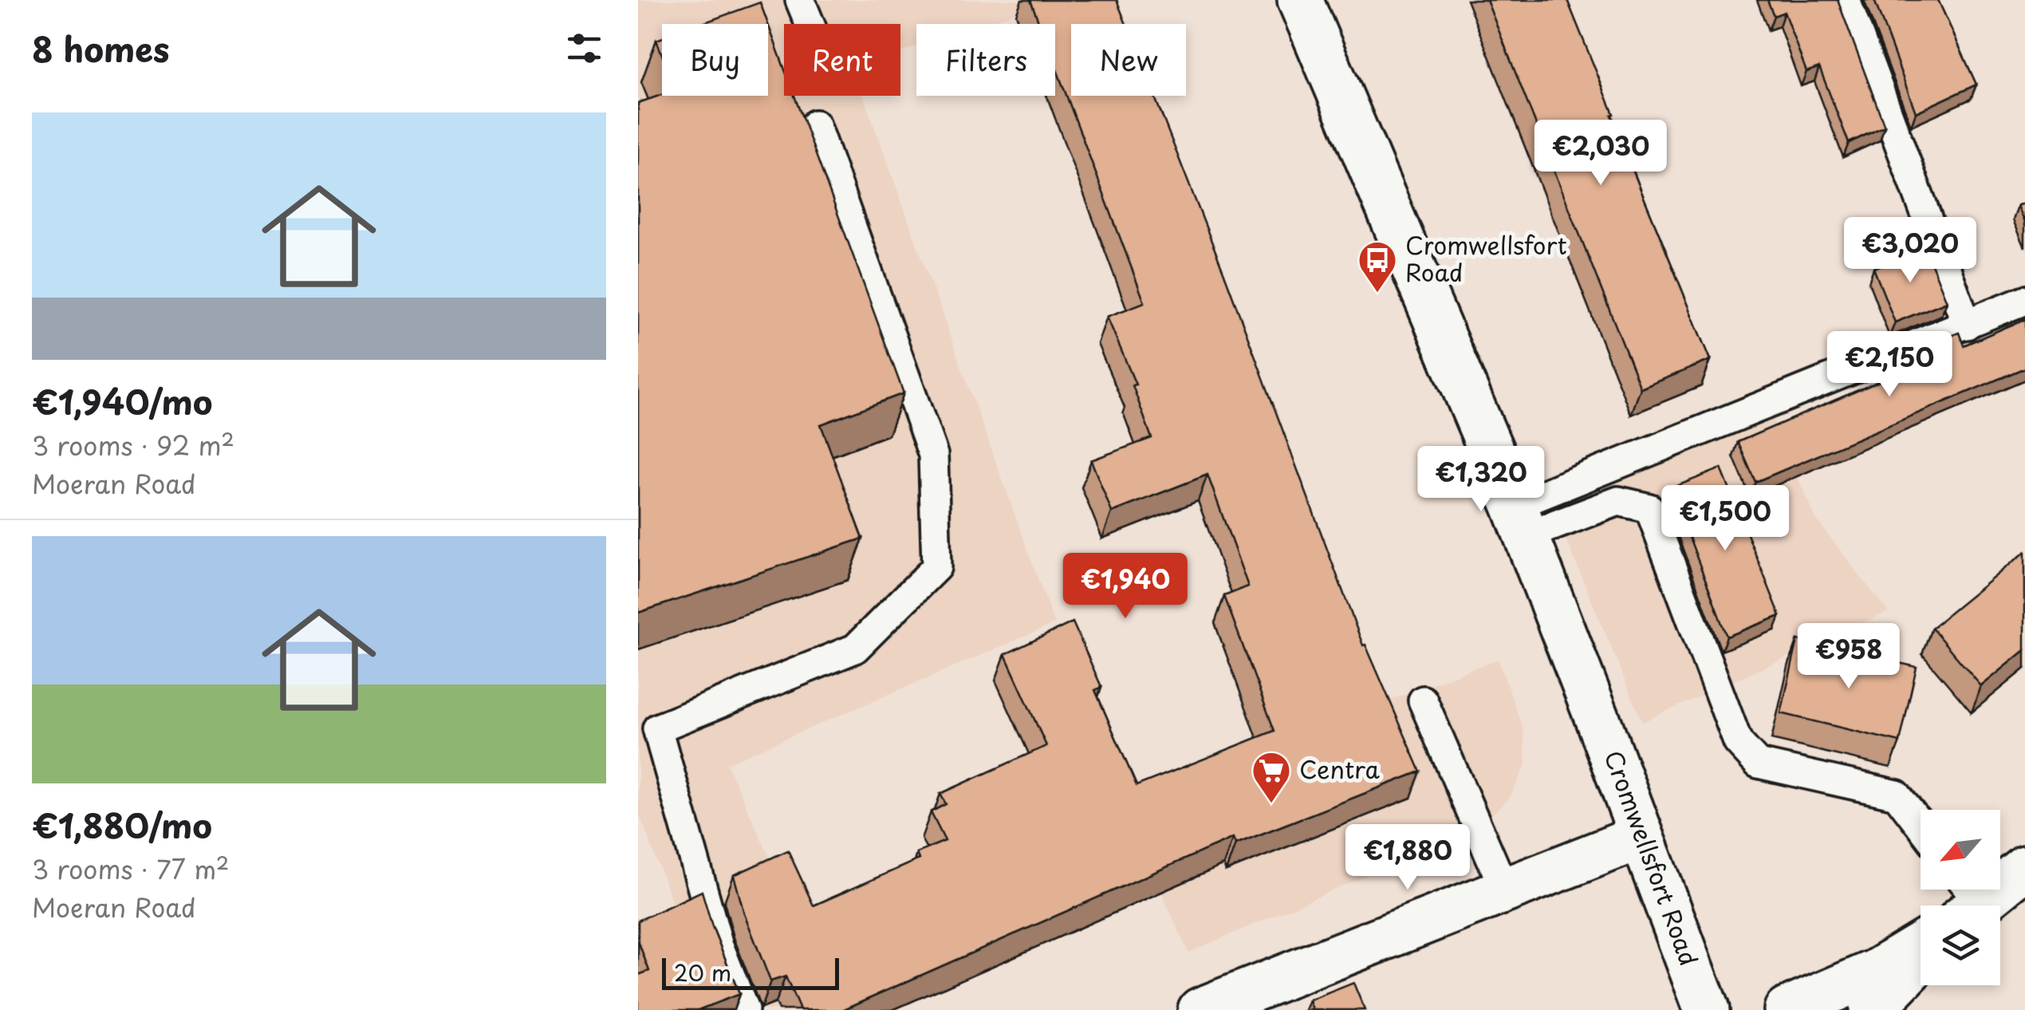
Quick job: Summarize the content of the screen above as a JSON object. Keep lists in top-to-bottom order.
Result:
{
  "streets": {
    "main road": ["Cromwellsfort Road"]
  },
  "places": {
    "bus stop": ["Cromwellsfort Road"],
    "supermarket": ["Centra"]
  },
  "scale_bar": "20 m",
  "north": "bottom left",
  "page": {
    "heading": "8 homes",
    "chip": [
      "Buy",
      "Rent",
      "Filters",
      "New"
    ],
    "list": [
      {
        "name": "€1,940/mo",
        "note": "3 rooms · 92 m² · Moeran Road"
      },
      {
        "name": "€1,880/mo",
        "note": "3 rooms · 77 m² · Moeran Road"
      }
    ],
    "price": [
      "€2,030",
      "€3,020",
      "€2,150",
      "€1,320",
      "€1,500",
      "€1,940",
      "€958",
      "€1,880"
    ],
    "scale": "20 m"
  }
}
